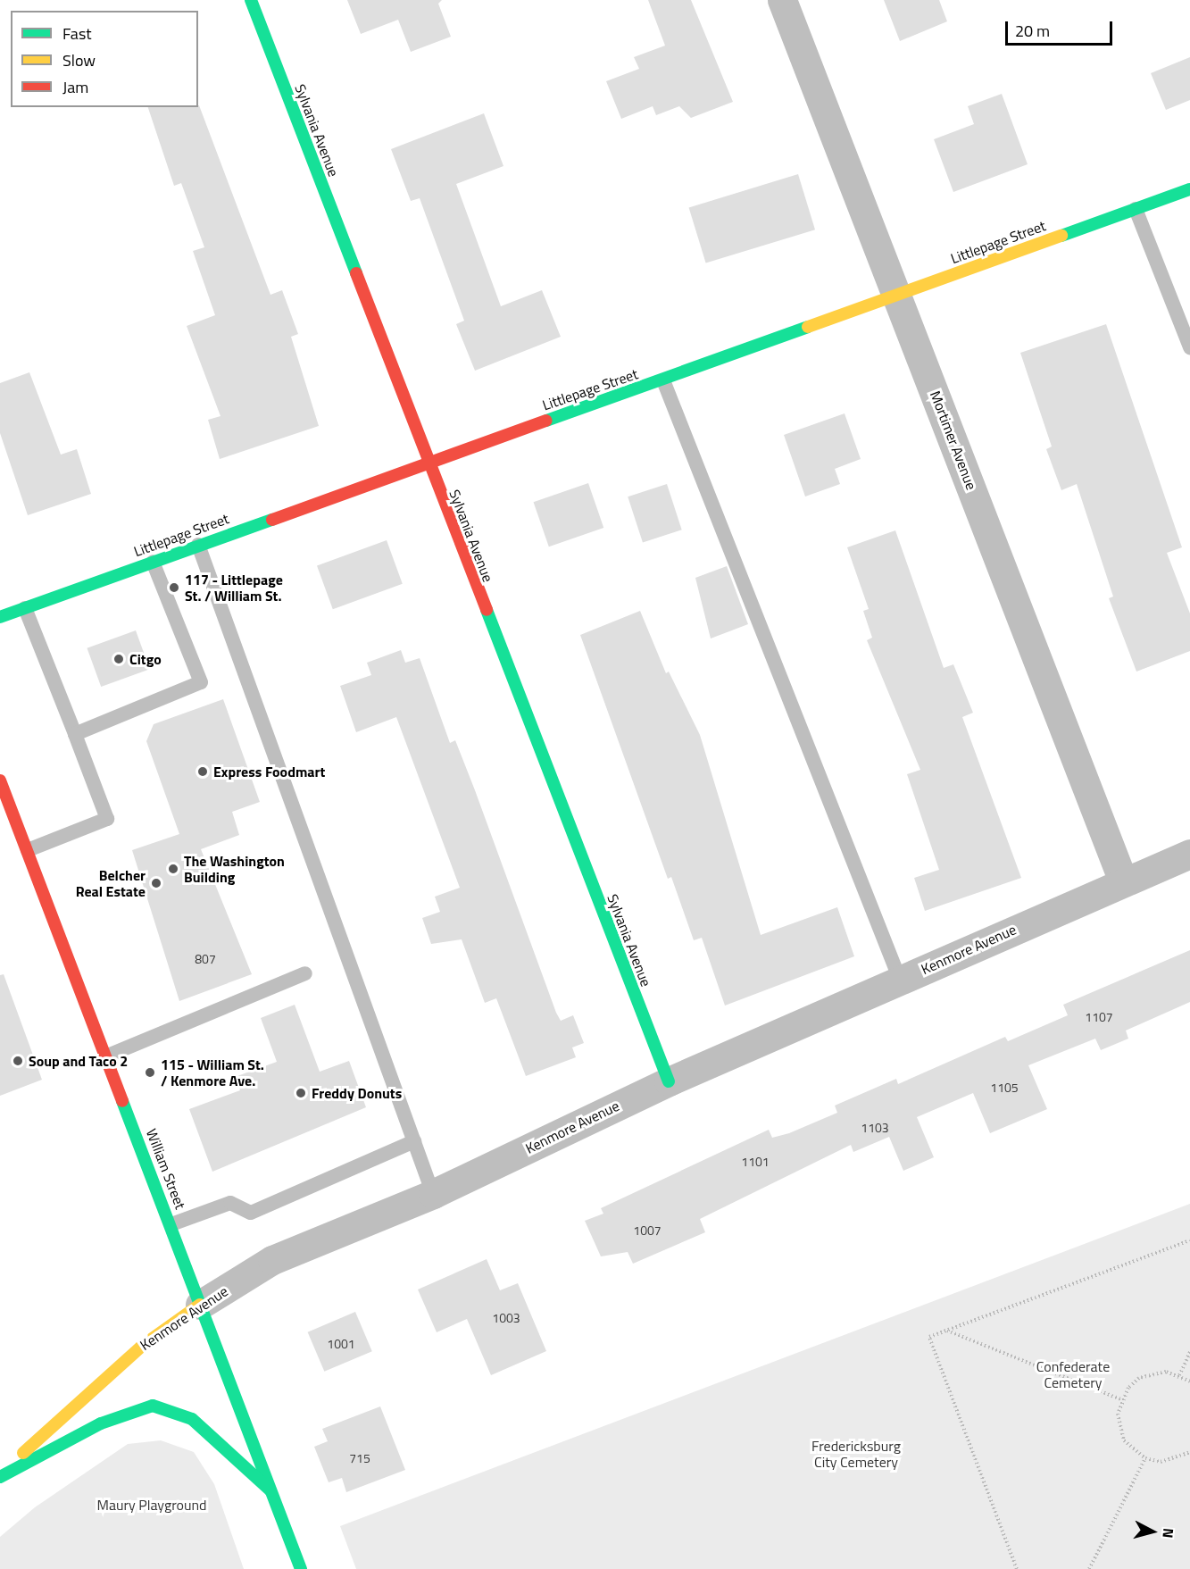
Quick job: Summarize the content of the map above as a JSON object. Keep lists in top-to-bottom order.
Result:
{
  "streets": {
    "street": [
      "Sylvania Avenue",
      "Littlepage Street",
      "Mortimer Avenue",
      "Kenmore Avenue",
      "William Street"
    ]
  },
  "crossings": [
    ["Sylvania Avenue", "Littlepage Street"],
    ["Sylvania Avenue", "Kenmore Avenue"],
    ["Littlepage Street", "Mortimer Avenue"],
    ["Mortimer Avenue", "Kenmore Avenue"],
    ["Kenmore Avenue", "William Street"]
  ],
  "parks": ["Confederate Cemetery", "Fredericksburg City Cemetery", "Maury Playground"],
  "places": [
    "117 - Littlepage St. / William St.",
    "Citgo",
    "Express Foodmart",
    "The Washington Building",
    "Belcher Real Estate",
    "Soup and Taco 2",
    "115 - William St. / Kenmore Ave.",
    "Freddy Donuts"
  ],
  "house_numbers": [
    "807",
    "1107",
    "1105",
    "1103",
    "1101",
    "1007",
    "1003",
    "1001",
    "715"
  ],
  "legend": ["Fast", "Slow", "Jam"],
  "scale_bar": "20 m",
  "north": "right"
}
